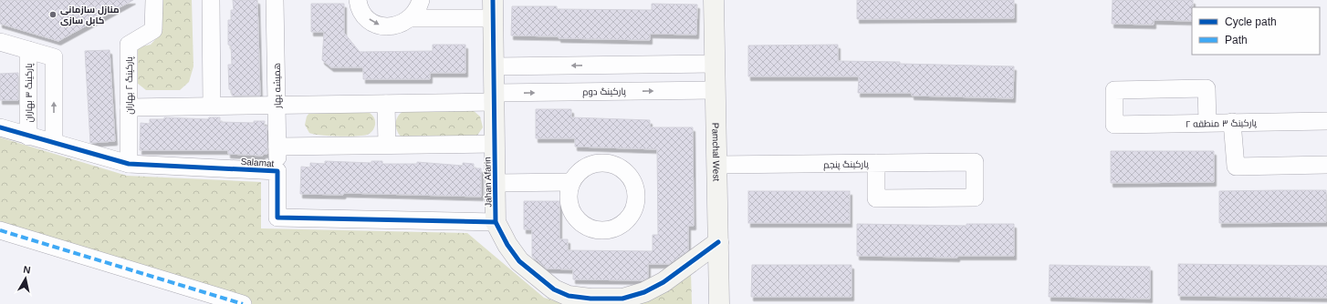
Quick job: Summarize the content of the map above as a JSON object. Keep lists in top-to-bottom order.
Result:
{
  "streets": {
    "street": [
      "پارکینگ ۲ بهاران",
      "همیشه بهار",
      "پارکینگ دوم",
      "پارکینگ ۳ بهاران",
      "پارکینگ ۳ منطقه ۲",
      "Pamchal West",
      "Salamat",
      "پارکینگ پنجم",
      "Jahan Afarin"
    ]
  },
  "crossings": [
    ["پارکینگ ۲ بهاران", "پارکینگ دوم"],
    ["پارکینگ ۲ بهاران", "Salamat"],
    ["همیشه بهار", "پارکینگ دوم"],
    ["همیشه بهار", "Salamat"],
    ["پارکینگ دوم", "Pamchal West"],
    ["پارکینگ دوم", "Jahan Afarin"],
    ["پارکینگ ۳ بهاران", "Salamat"],
    ["Pamchal West", "پارکینگ پنجم"],
    ["Pamchal West", "Jahan Afarin"],
    ["Salamat", "Jahan Afarin"]
  ],
  "places": ["منازل سازمانی کابل سازی"],
  "legend": ["Cycle path", "Path"],
  "north": "top"
}
